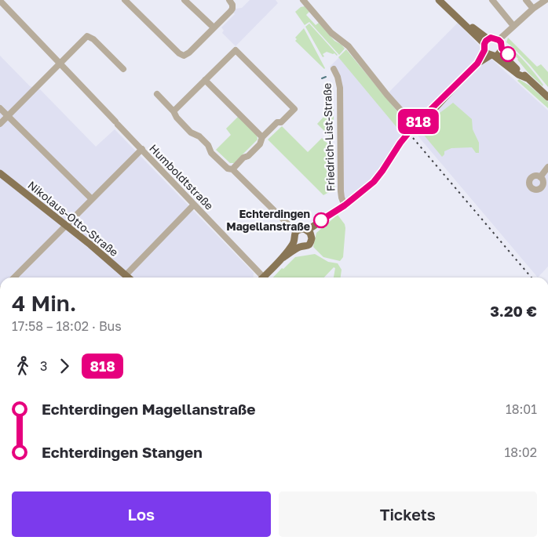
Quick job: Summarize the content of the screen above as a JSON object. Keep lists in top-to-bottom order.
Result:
{
  "streets": {
    "main road": ["Friedrich-List-Straße", "Nikolaus-Otto-Straße"],
    "street": ["Humboldtstraße"]
  },
  "places": ["Echterdingen Magellanstraße"],
  "lines": ["bus line 818"],
  "page": {
    "on_map": "818",
    "heading": ["4 Min.", "17:58 – 18:02 · Bus", "3.20 €"],
    "legs": ["3", "818"],
    "list": [
      {
        "name": "Echterdingen Magellanstraße",
        "value": "18:01"
      },
      {
        "name": "Echterdingen Stangen",
        "value": "18:02"
      }
    ],
    "buttons": ["Los", "Tickets"]
  }
}
